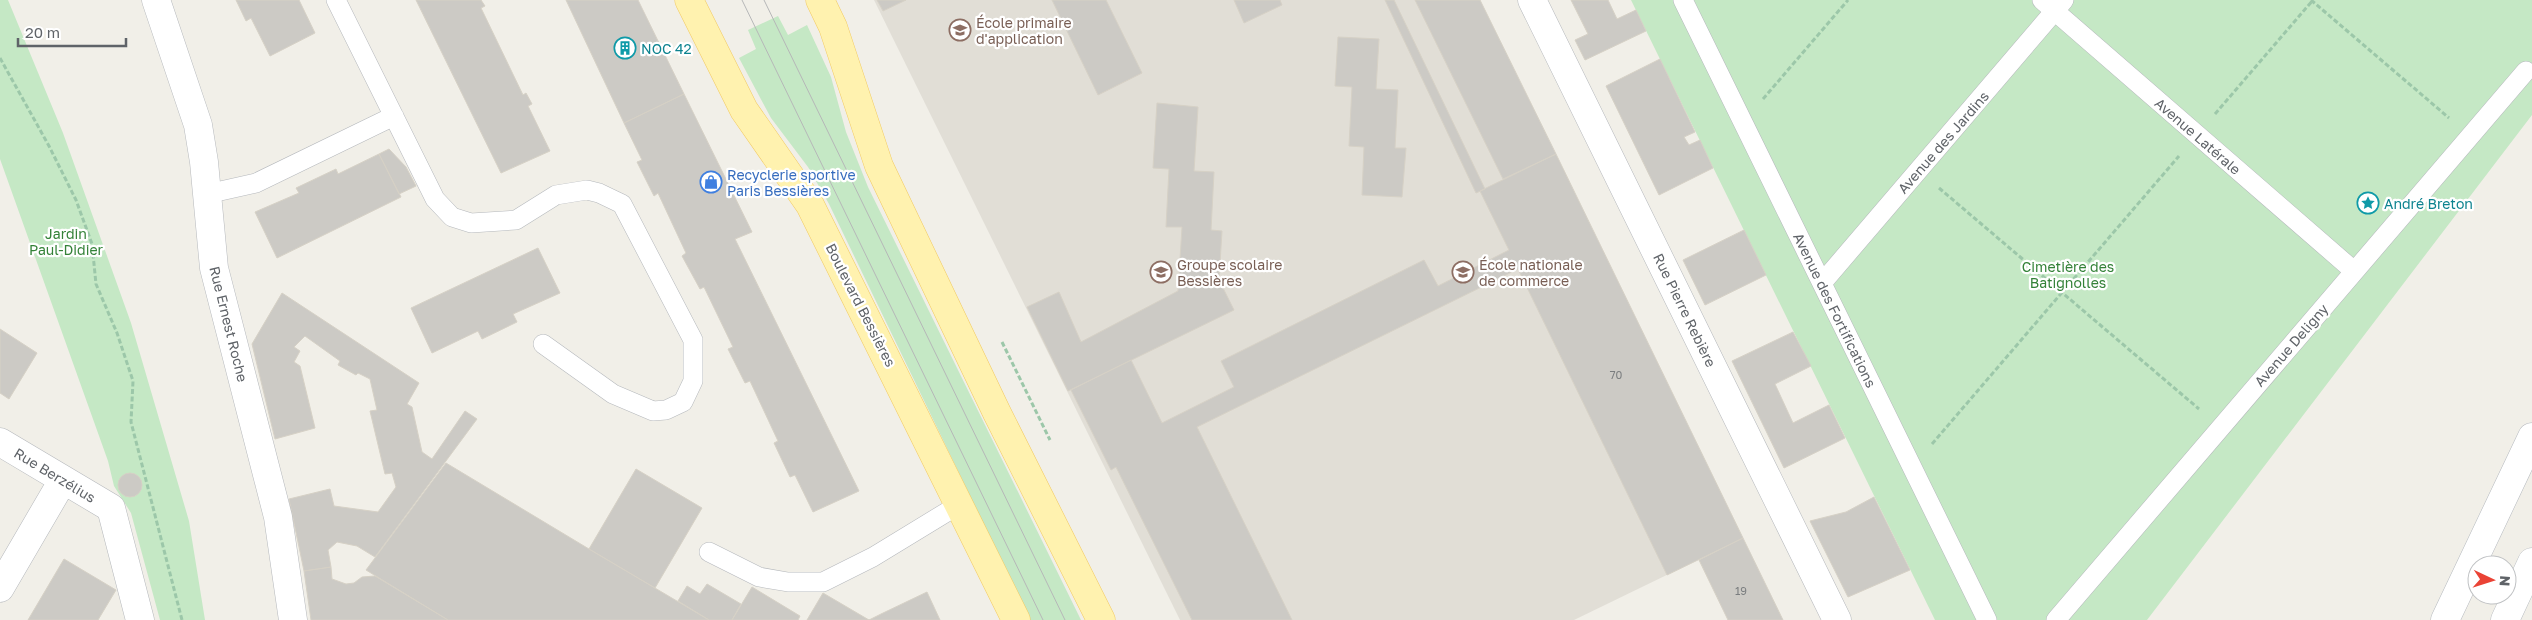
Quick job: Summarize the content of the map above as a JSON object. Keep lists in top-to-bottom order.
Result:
{
  "streets": {
    "main road": ["Boulevard Bessières"],
    "street": ["Rue Pierre Rebière", "Rue Ernest Roche", "Rue Berzélius"],
    "lane": [
      "Avenue Latérale",
      "Avenue des Jardins",
      "Avenue des Fortifications",
      "Avenue Deligny"
    ]
  },
  "crossings": [
    ["Avenue Latérale", "Avenue des Jardins"],
    ["Avenue Latérale", "Avenue Deligny"],
    ["Avenue des Jardins", "Avenue des Fortifications"]
  ],
  "parks": ["Jardin Paul-Didier", "Cimetière des Batignolles"],
  "places": {
    "school or university": ["École primaire d'application", "Groupe scolaire Bessières", "École nationale de commerce"],
    "building": ["NOC 42"],
    "shop": ["Recyclerie sportive Paris Bessières"],
    "place": ["André Breton"]
  },
  "house_numbers": ["70", "19"],
  "scale_bar": "20 m",
  "north": "right"
}
